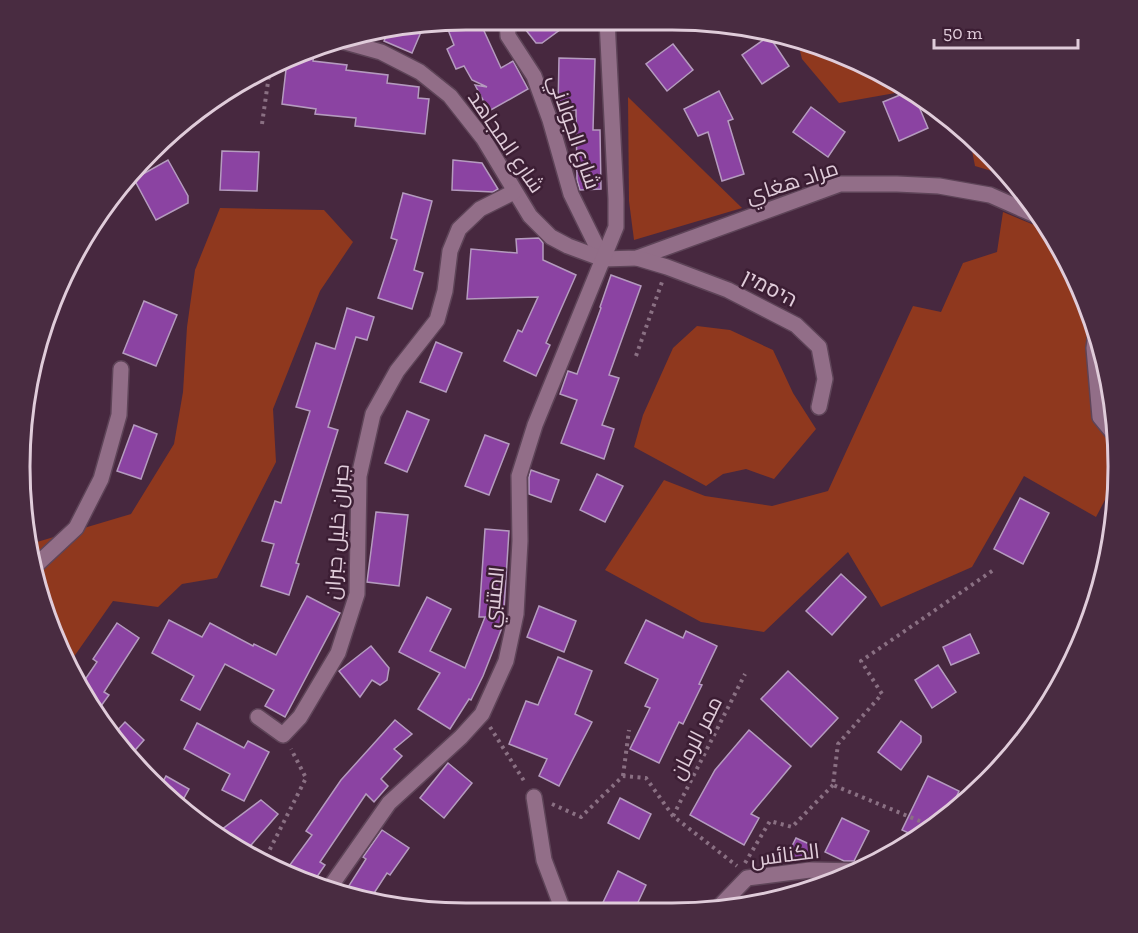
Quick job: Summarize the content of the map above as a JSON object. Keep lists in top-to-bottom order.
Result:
{
  "streets": {
    "street": [
      "شارع الجولاني",
      "شارع المجاهد",
      "مراد هغاي",
      "היסמין",
      "جبران خليل جبران",
      "المتنبي",
      "الكنائس"
    ],
    "path": ["ممر الرمان"]
  },
  "crossings": [
    ["شارع الجولاني", "شارع المجاهد"],
    ["شارع الجولاني", "مراد هغاي"],
    ["شارع الجولاني", "المتنبي"],
    ["شارع المجاهد", "مراد هغاي"],
    ["شارع المجاهد", "جبران خليل جبران"],
    ["شارع المجاهد", "المتنبي"],
    ["مراد هغاي", "היסמין"],
    ["مراد هغاي", "المتنبي"]
  ],
  "scale_bar": "50 m"
}
